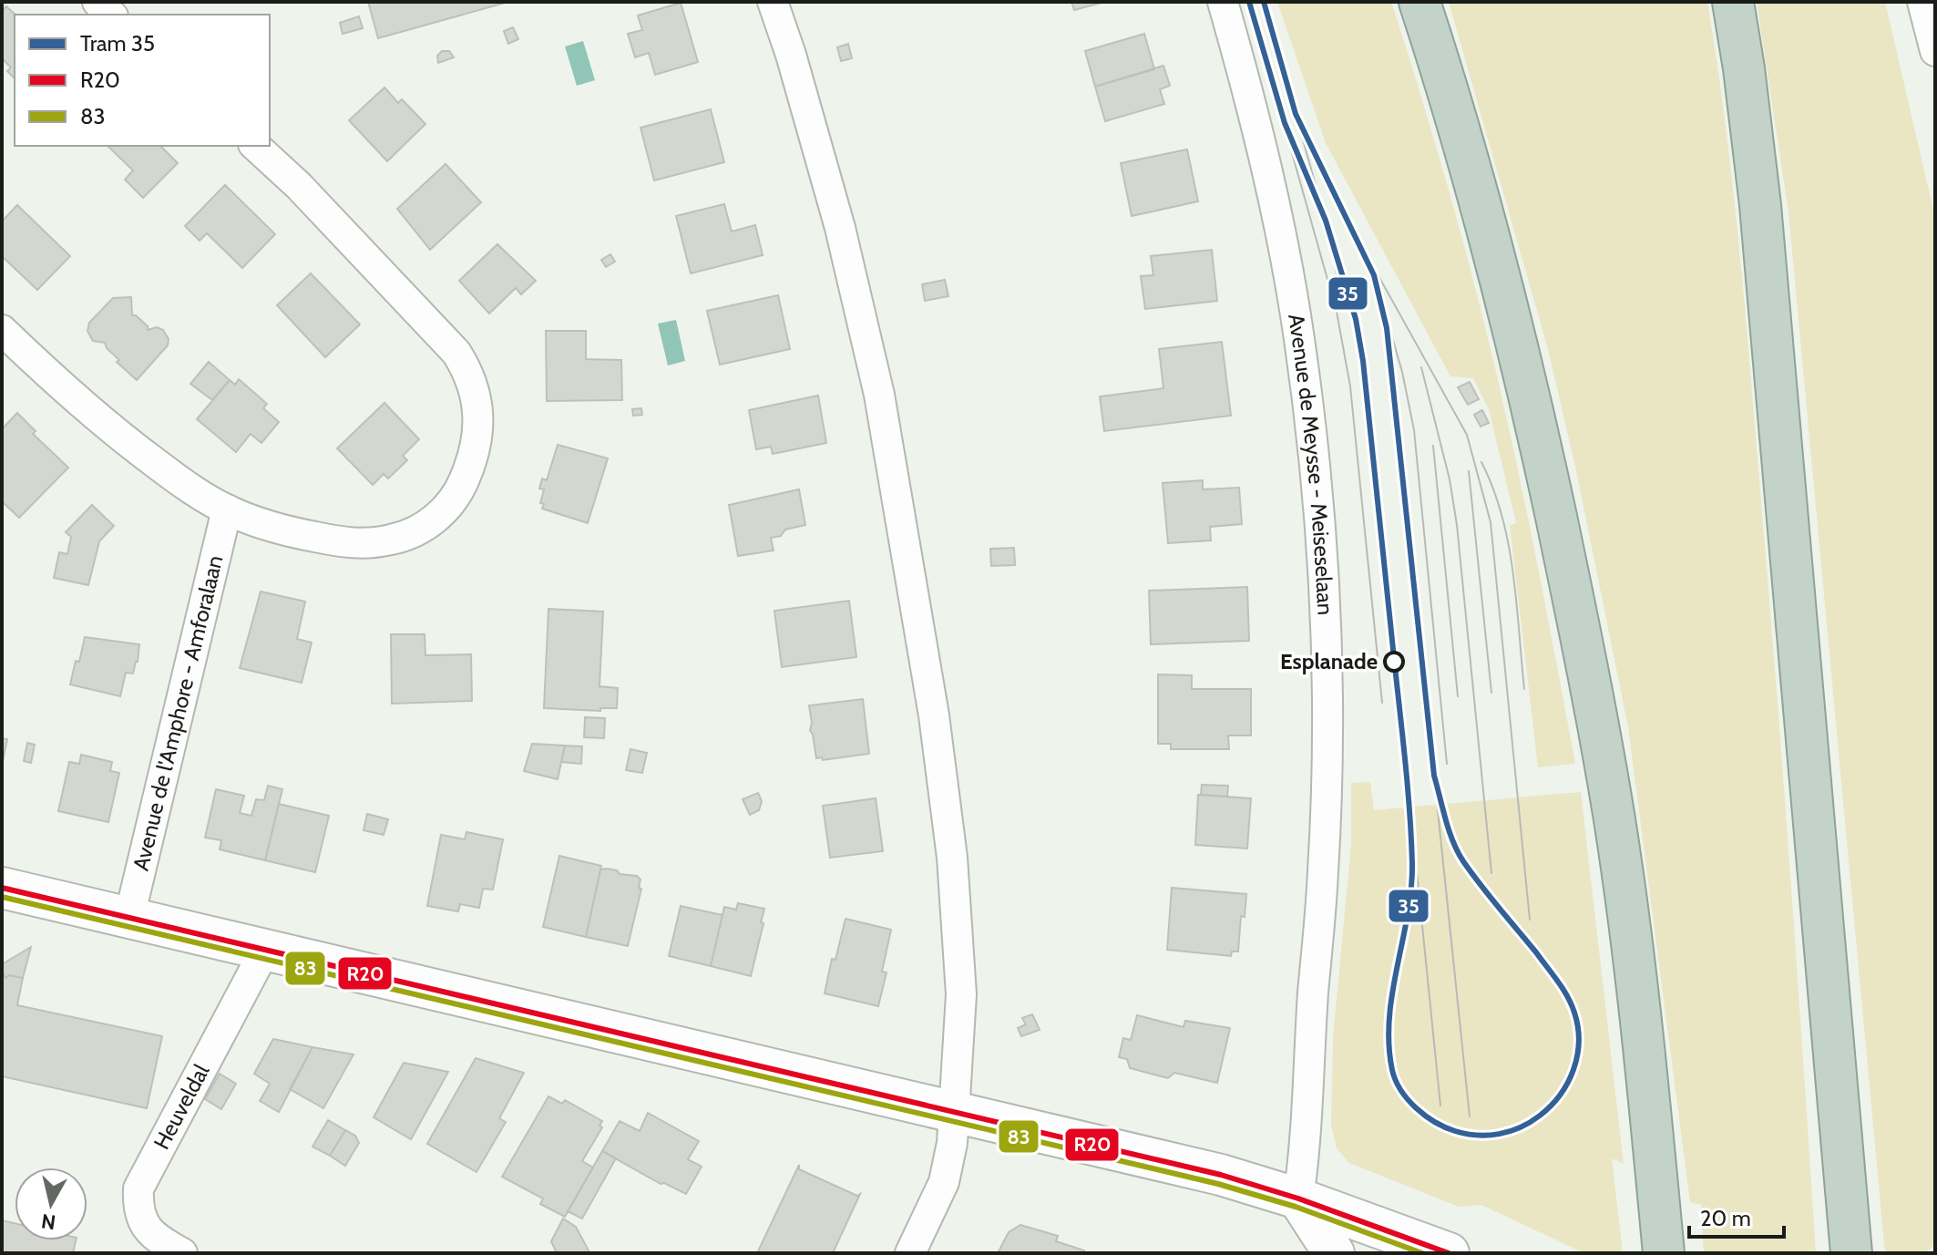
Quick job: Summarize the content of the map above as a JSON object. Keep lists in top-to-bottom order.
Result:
{
  "streets": {
    "street": ["Avenue de Meysse - Meiseselaan", "Avenue de l'Amphore - Amforalaan", "Heuveldal"]
  },
  "places": ["Esplanade"],
  "lines": ["tram line 35", "transit line R20", "transit line 83"],
  "legend": ["Tram 35", "R20", "83"],
  "scale_bar": "20 m",
  "north": "bottom"
}
